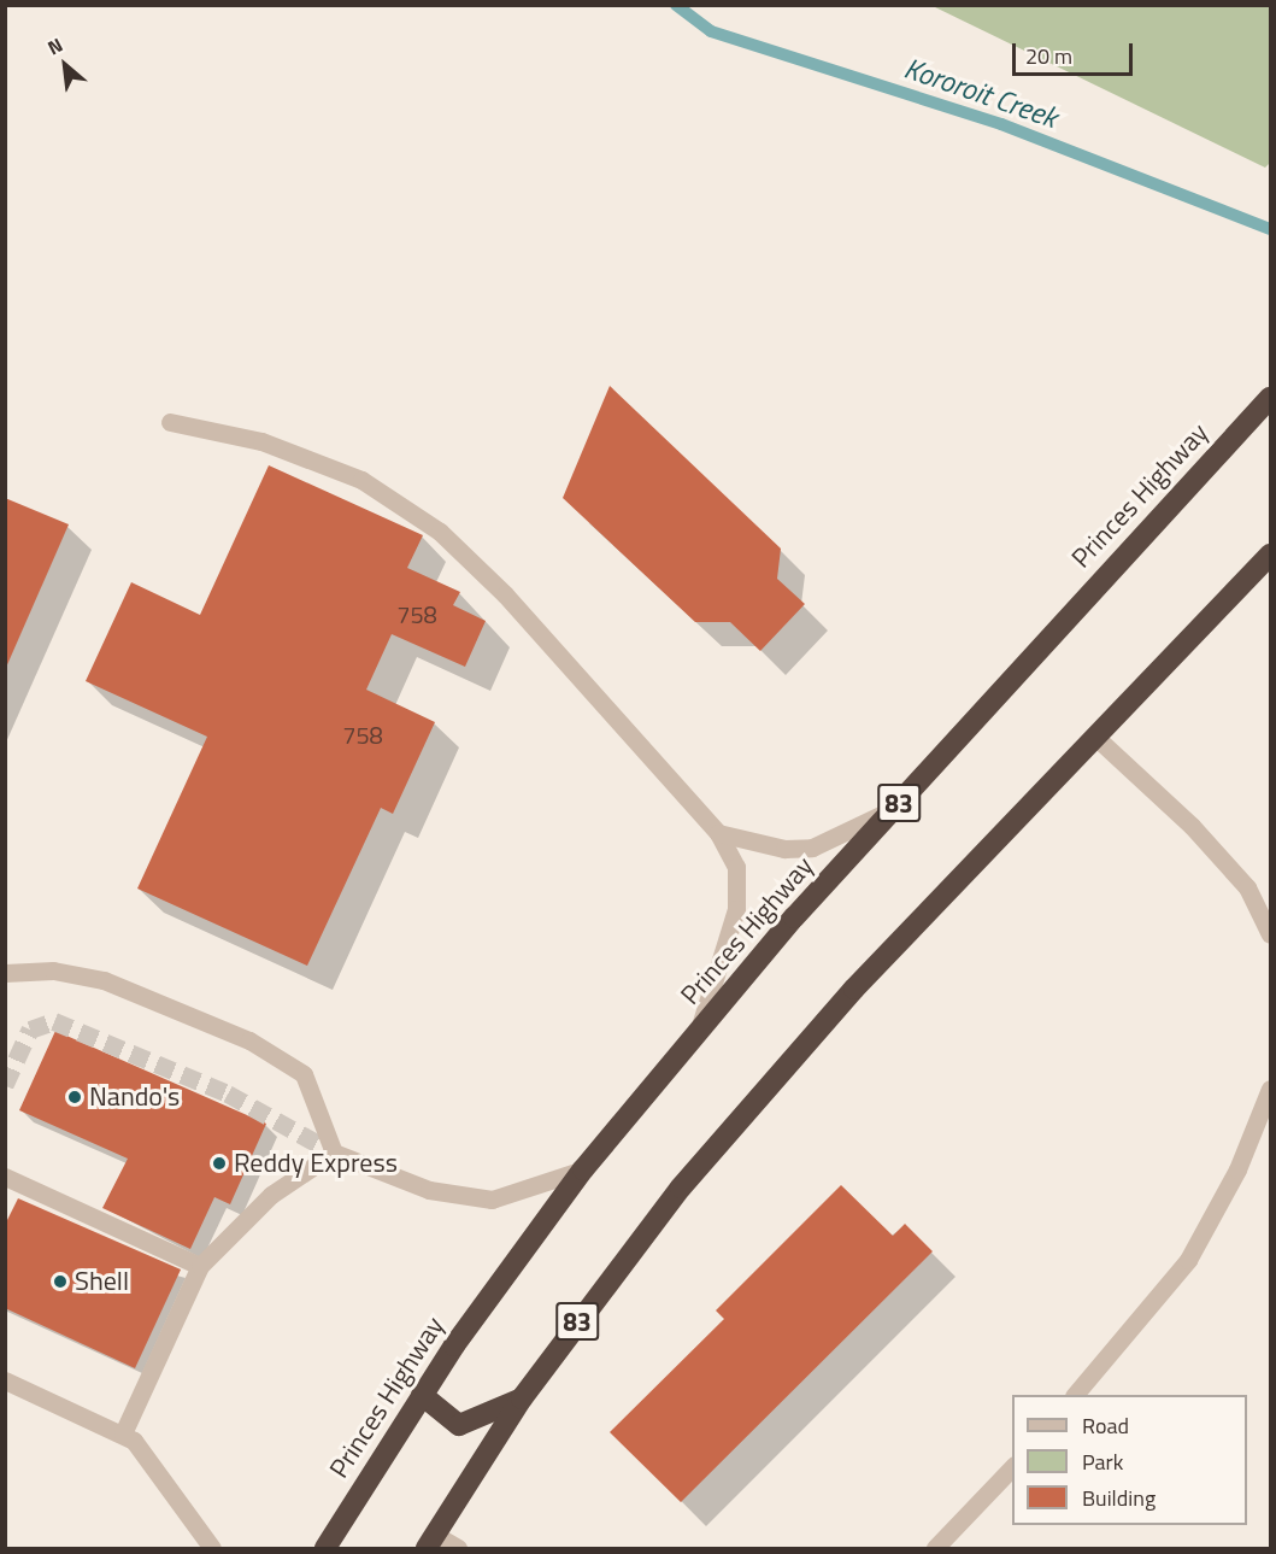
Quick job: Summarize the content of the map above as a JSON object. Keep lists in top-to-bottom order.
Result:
{
  "streets": {
    "highway": ["Princes Highway", "83"]
  },
  "water": ["Kororoit Creek"],
  "places": ["Nando's", "Reddy Express", "Shell"],
  "house_numbers": ["758", "758"],
  "legend": ["Road", "Park", "Building"],
  "scale_bar": "20 m",
  "north": "top left"
}
